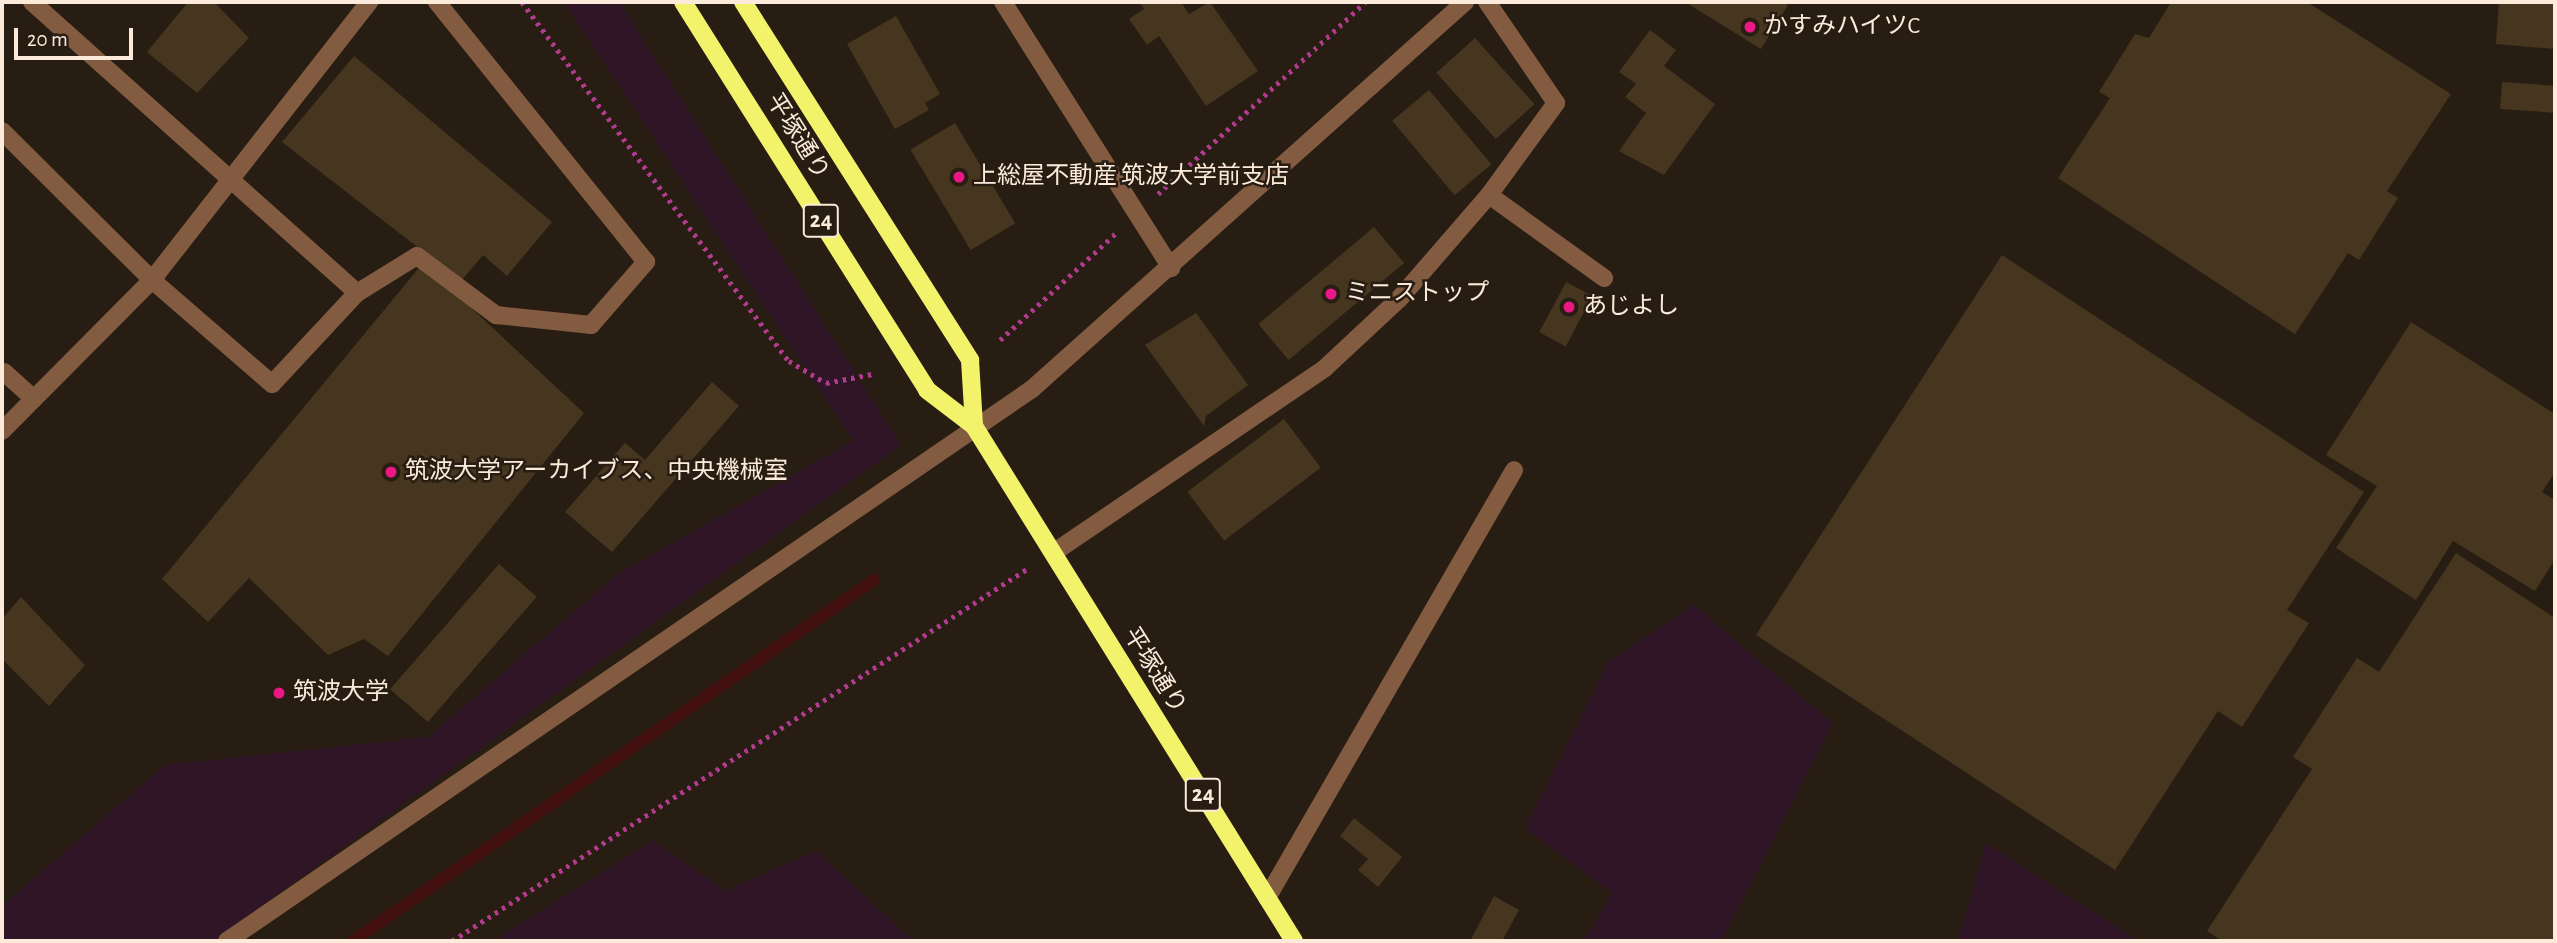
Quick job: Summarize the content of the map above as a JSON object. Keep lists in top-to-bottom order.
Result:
{
  "streets": {
    "main road": ["平塚通り", "24"]
  },
  "places": [
    "かすみハイツC",
    "上総屋不動産 筑波大学前支店",
    "ミニストップ",
    "あじよし",
    "筑波大学アーカイブス、中央機械室",
    "筑波大学"
  ],
  "scale_bar": "20 m"
}
